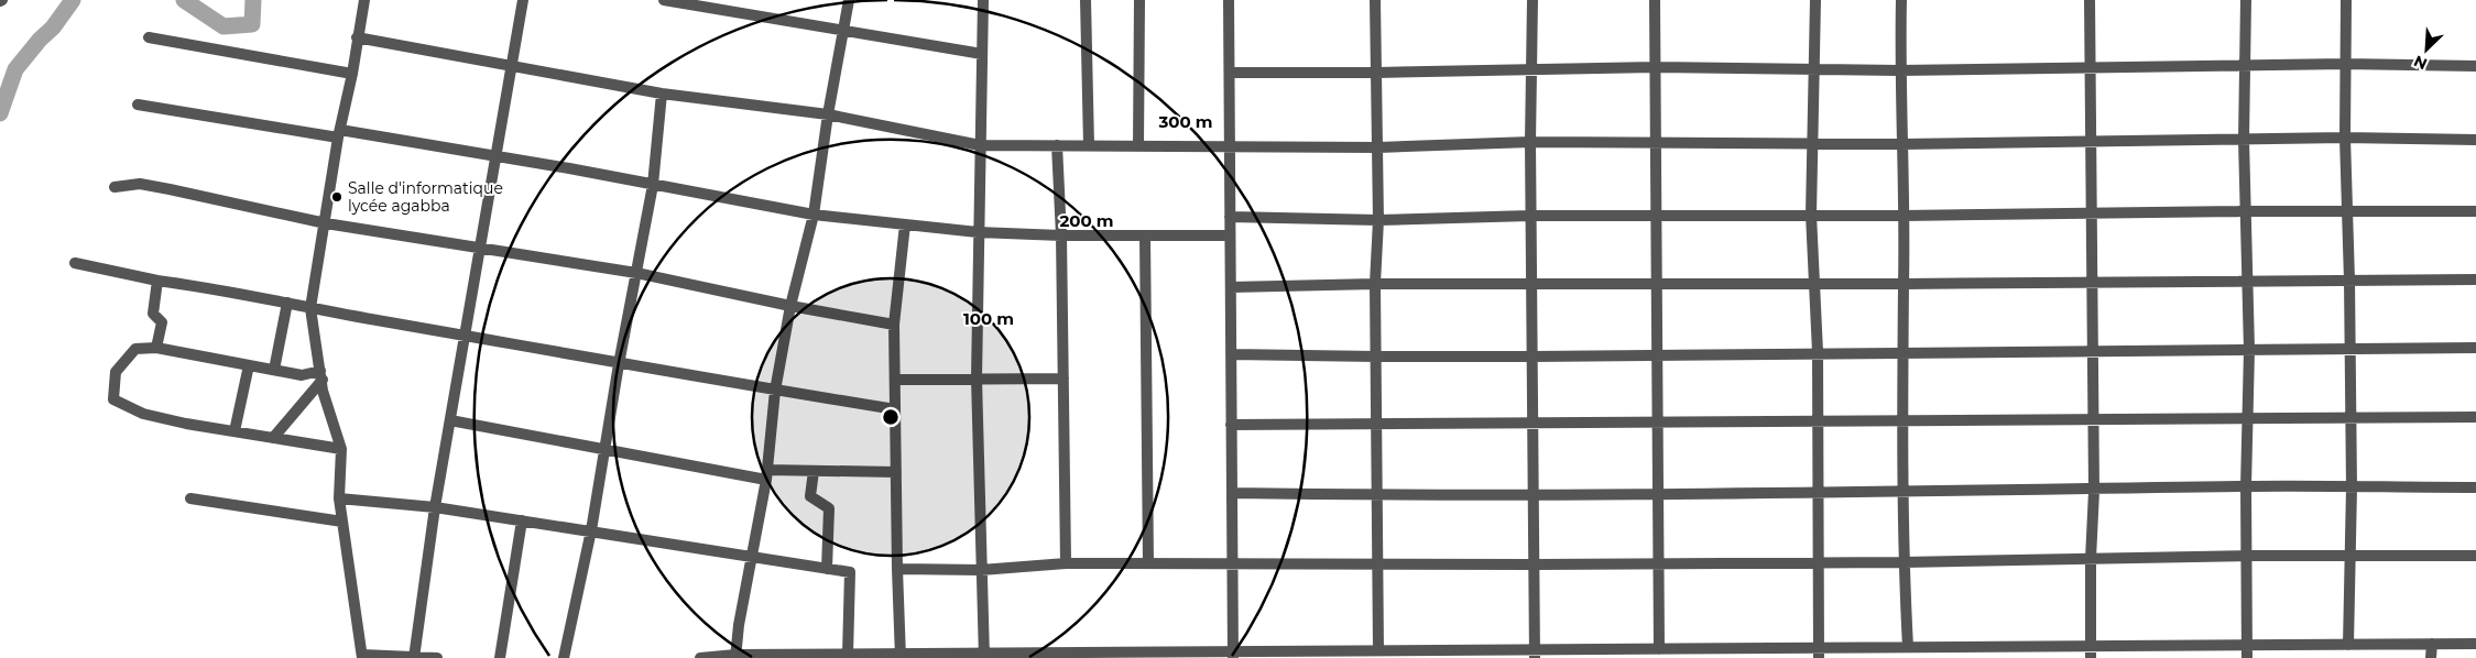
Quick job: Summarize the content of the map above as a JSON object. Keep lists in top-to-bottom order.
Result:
{
  "places": ["Salle d'informatique lycée agabba"],
  "north": "bottom left",
  "rings": ["300 m", "200 m", "100 m"]
}
